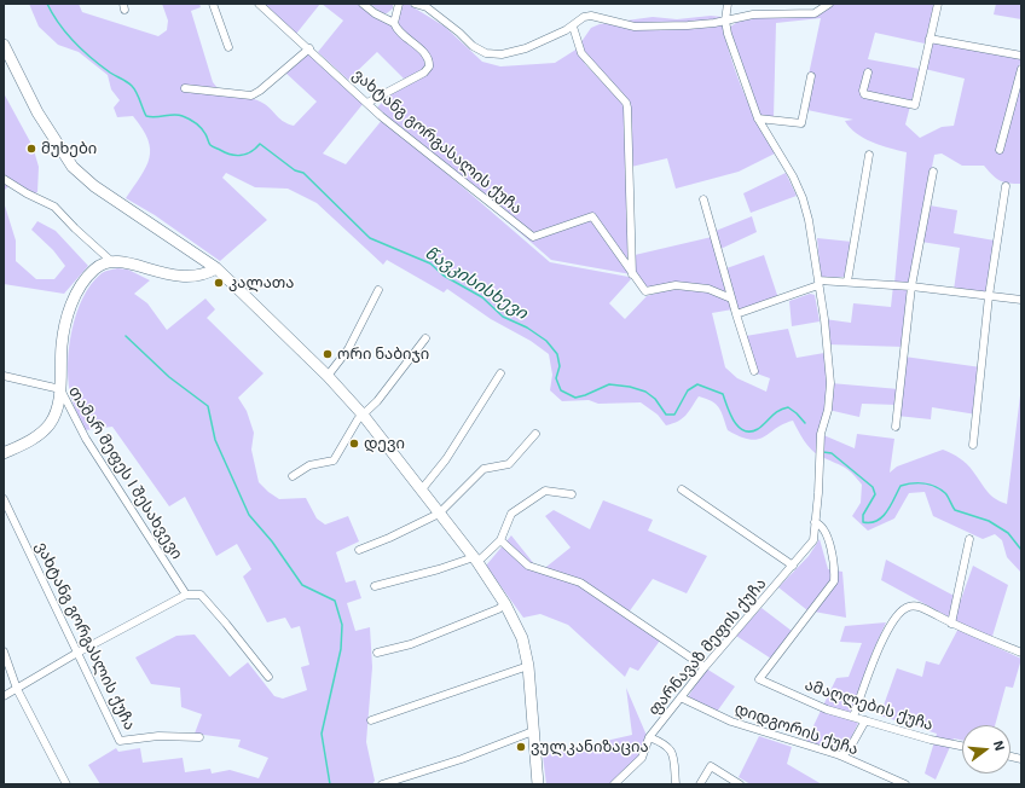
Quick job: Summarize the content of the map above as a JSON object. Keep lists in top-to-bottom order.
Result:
{
  "streets": {
    "street": [
      "ვახტანგ გორგასალის ქუჩა",
      "თამარ მეფეს I შესახვევი",
      "ვახტანგ გორგასლის ქუჩა",
      "ფარნავაზ მეფის ქუჩა",
      "ამაღლების ქუჩა",
      "დიდგორის ქუჩა"
    ]
  },
  "crossings": [
    ["ფარნავაზ მეფის ქუჩა", "ამაღლების ქუჩა"],
    ["ფარნავაზ მეფის ქუჩა", "დიდგორის ქუჩა"]
  ],
  "water": ["წავკისისხევი"],
  "places": [
    "მუხები",
    "კალათა",
    "ორი ნაბიჯი",
    "დევი",
    "ვულკანიზაცია"
  ],
  "north": "right"
}
